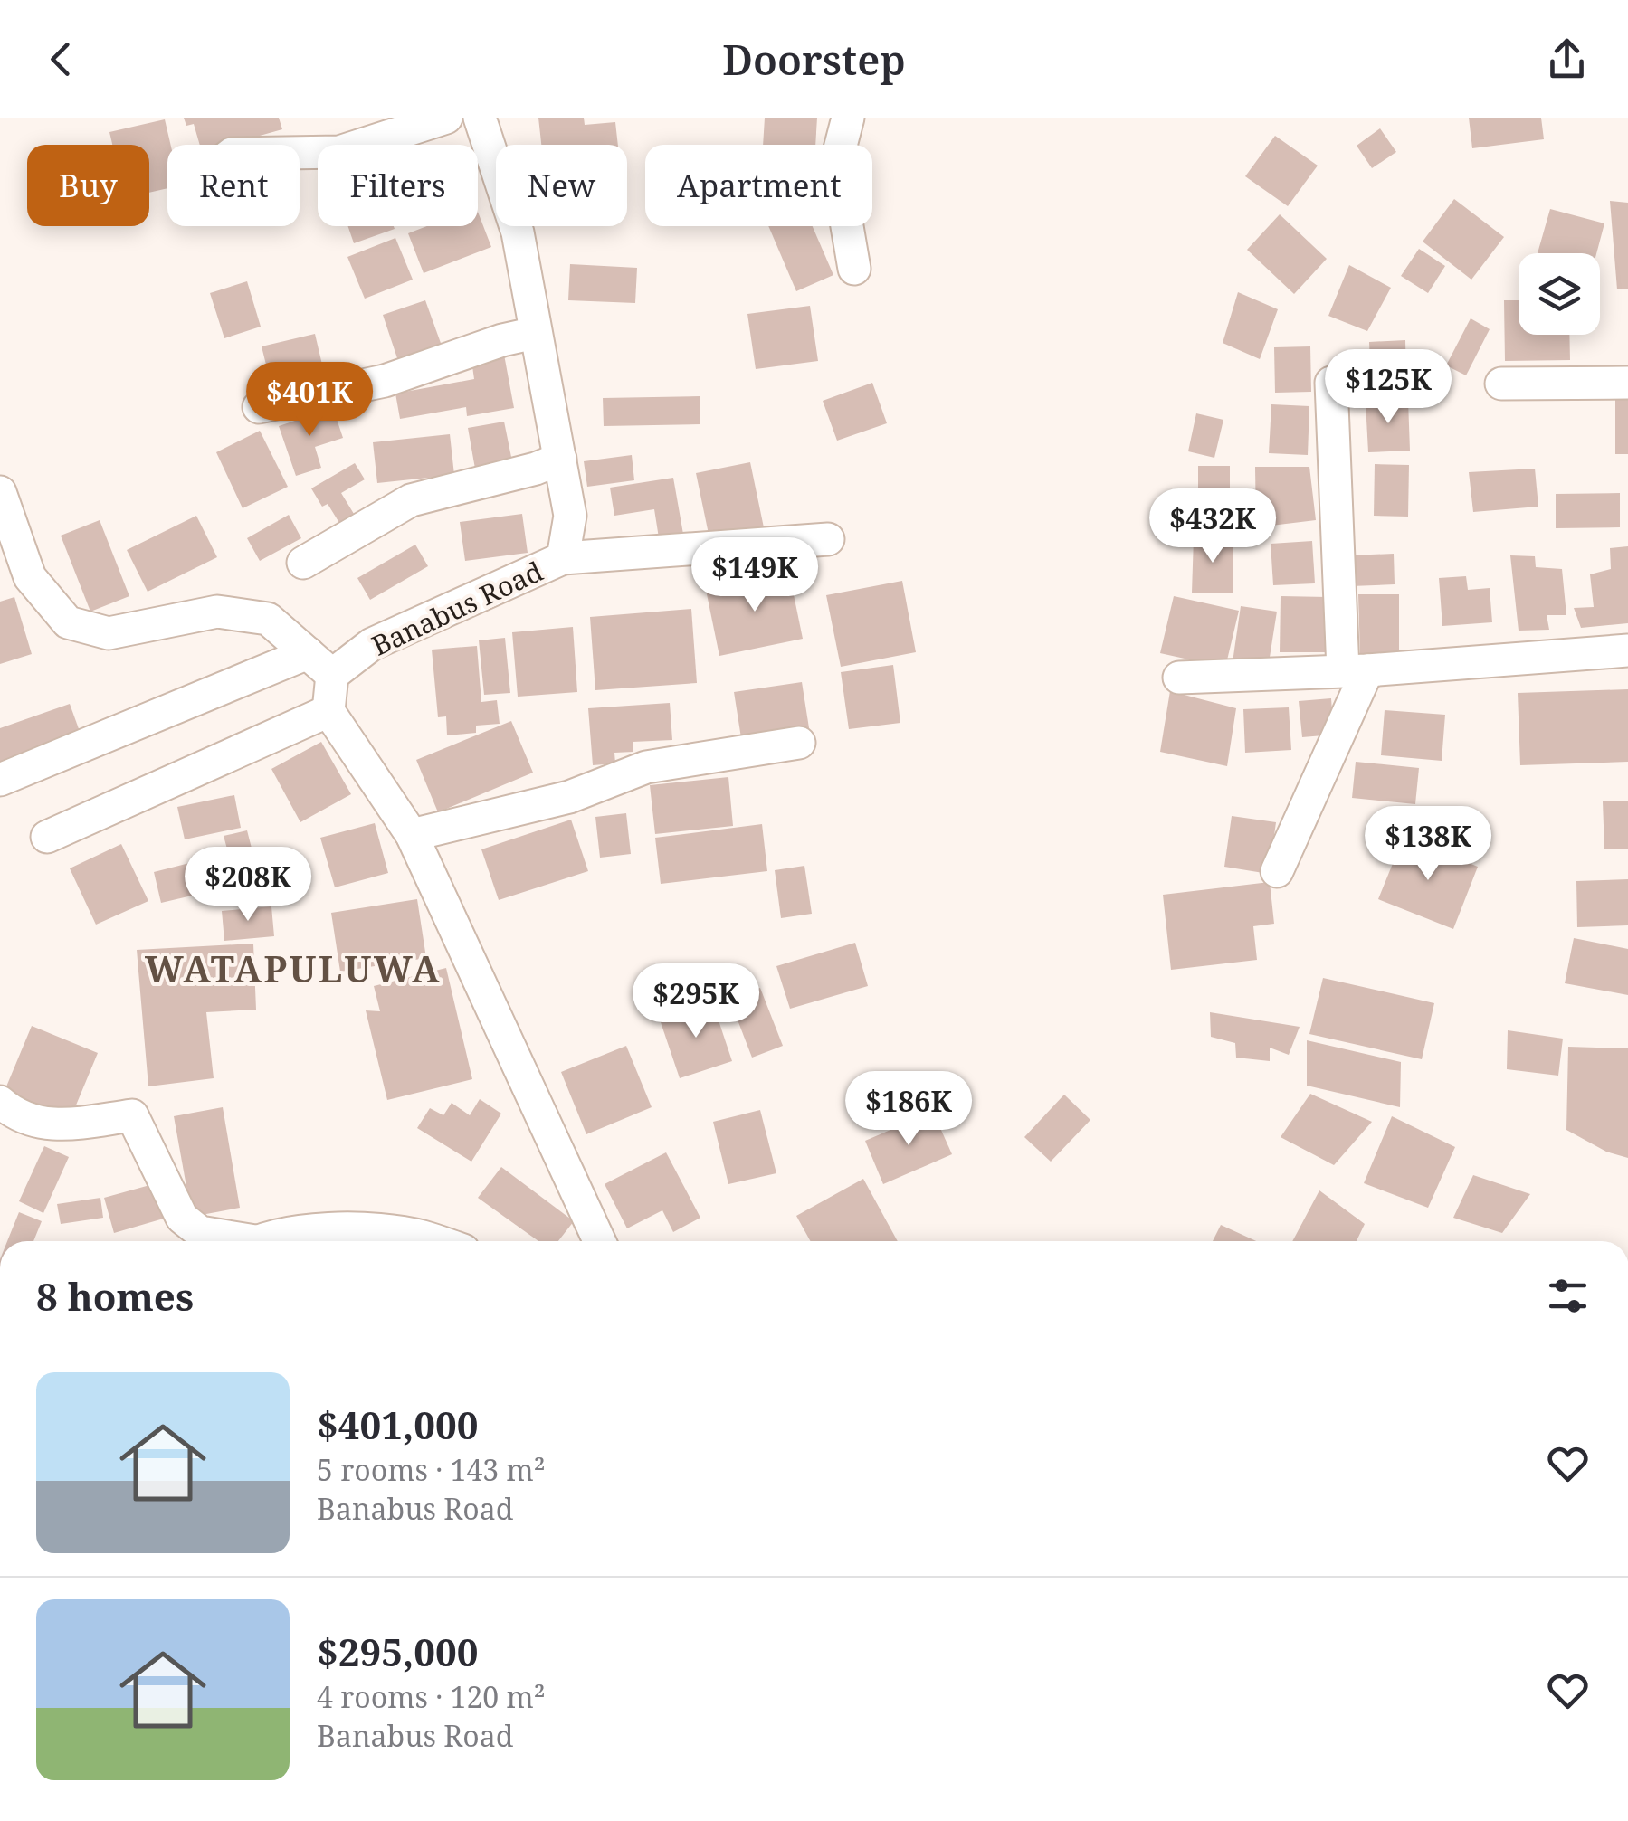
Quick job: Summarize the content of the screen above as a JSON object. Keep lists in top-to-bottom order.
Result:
{
  "streets": {
    "street": ["Banabus Road"]
  },
  "districts": ["WATAPULUWA"],
  "page": {
    "header": "Doorstep",
    "chip": [
      "Buy",
      "Rent",
      "Filters",
      "New",
      "Apartment"
    ],
    "price": [
      "$125K",
      "$401K",
      "$432K",
      "$149K",
      "$138K",
      "$208K",
      "$295K",
      "$186K"
    ],
    "heading": "8 homes",
    "list": [
      {
        "name": "$401,000",
        "note": "5 rooms · 143 m² · Banabus Road"
      },
      {
        "name": "$295,000",
        "note": "4 rooms · 120 m² · Banabus Road"
      }
    ]
  }
}
